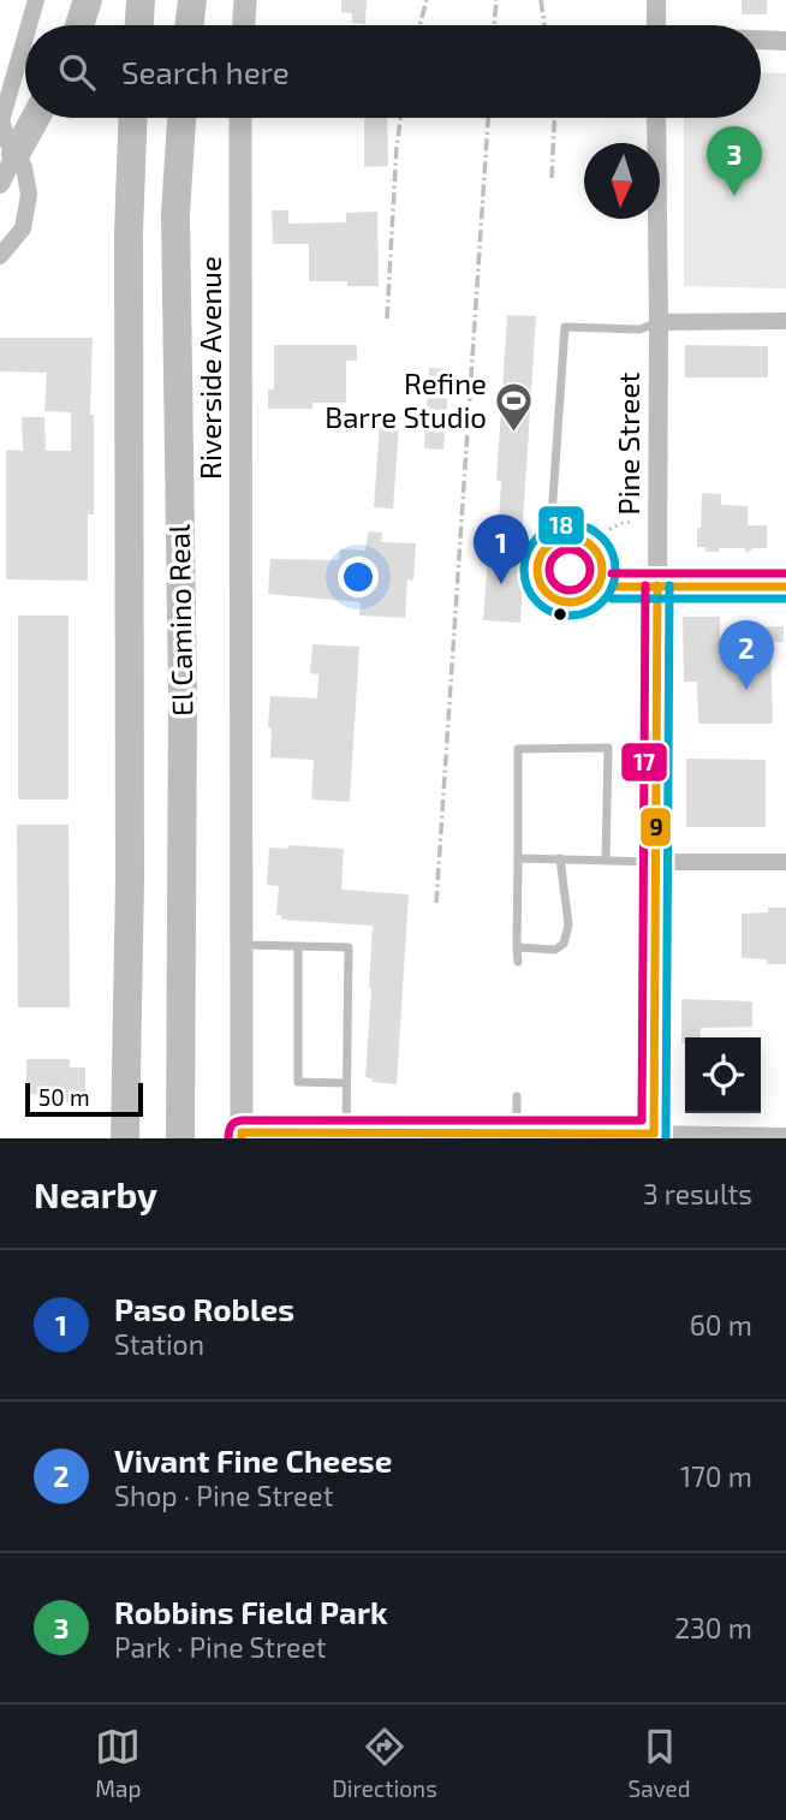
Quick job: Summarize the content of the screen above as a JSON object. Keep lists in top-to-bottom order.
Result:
{
  "streets": {
    "highway": ["El Camino Real"],
    "main road": ["Riverside Avenue"],
    "street": ["Pine Street"]
  },
  "places": {
    "sports": ["Refine Barre Studio"]
  },
  "lines": ["transit line 18", "transit line 9", "transit line 17"],
  "scale_bar": "50 m",
  "north": "bottom",
  "page": {
    "search": "Search here",
    "pins": ["3", "1", "2"],
    "scale": "50 m",
    "heading": ["Nearby", "3 results"],
    "list": [
      {
        "mark": "1",
        "name": "Paso Robles",
        "note": "Station",
        "value": "60 m"
      },
      {
        "mark": "2",
        "name": "Vivant Fine Cheese",
        "note": "Shop · Pine Street",
        "value": "170 m"
      },
      {
        "mark": "3",
        "name": "Robbins Field Park",
        "note": "Park · Pine Street",
        "value": "230 m"
      }
    ],
    "nav": ["Map", "Directions", "Saved"]
  }
}
